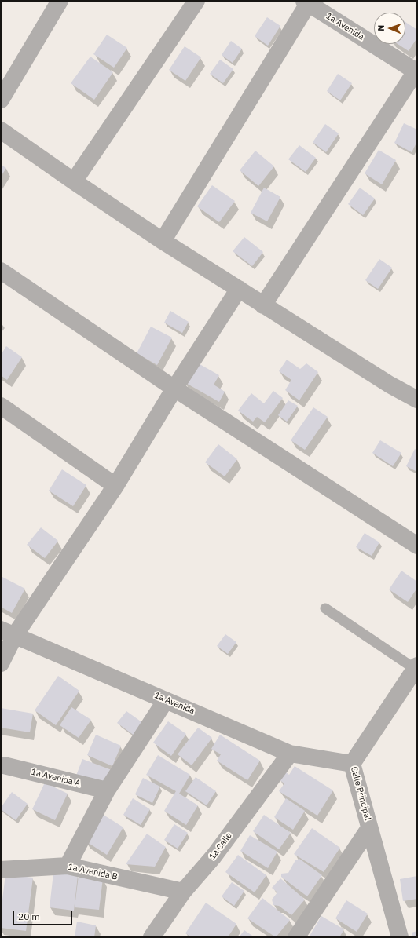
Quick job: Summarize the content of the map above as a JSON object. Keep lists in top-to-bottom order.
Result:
{
  "streets": {
    "street": [
      "1a Avenida",
      "1a Avenida A",
      "Calle Principal",
      "1a Calle",
      "1a Avenida B"
    ]
  },
  "crossings": [
    ["1a Avenida", "Calle Principal"],
    ["1a Avenida", "1a Calle"],
    ["1a Calle", "1a Avenida B"]
  ],
  "scale_bar": "20 m",
  "north": "left"
}
